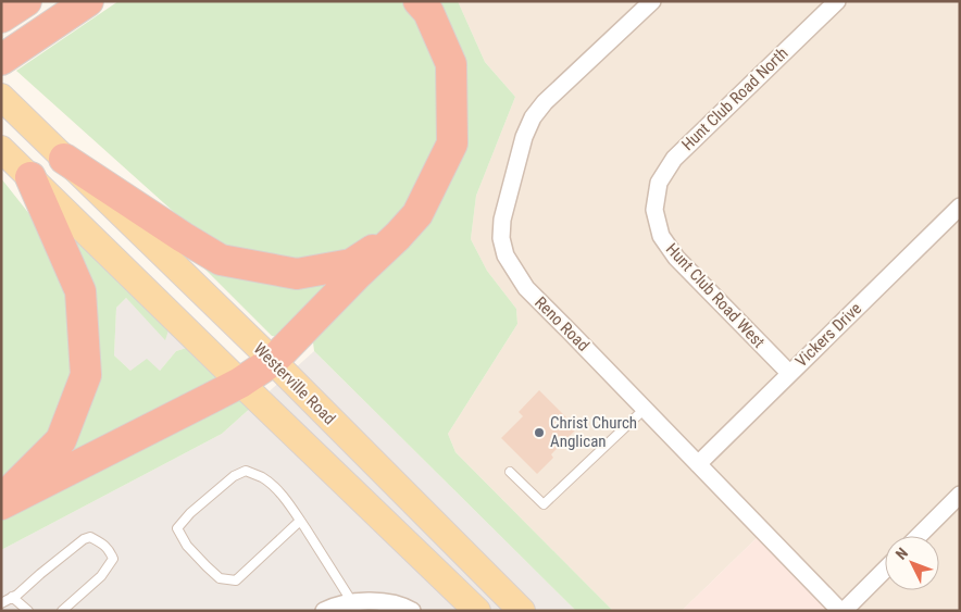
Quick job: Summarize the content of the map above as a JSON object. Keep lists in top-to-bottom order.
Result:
{
  "streets": {
    "main road": ["Westerville Road"],
    "street": [
      "Hunt Club Road North",
      "Hunt Club Road West",
      "Reno Road",
      "Vickers Drive"
    ]
  },
  "crossings": [
    ["Hunt Club Road North", "Hunt Club Road West"],
    ["Hunt Club Road West", "Vickers Drive"],
    ["Reno Road", "Vickers Drive"]
  ],
  "places": ["Christ Church Anglican"],
  "north": "top left"
}
